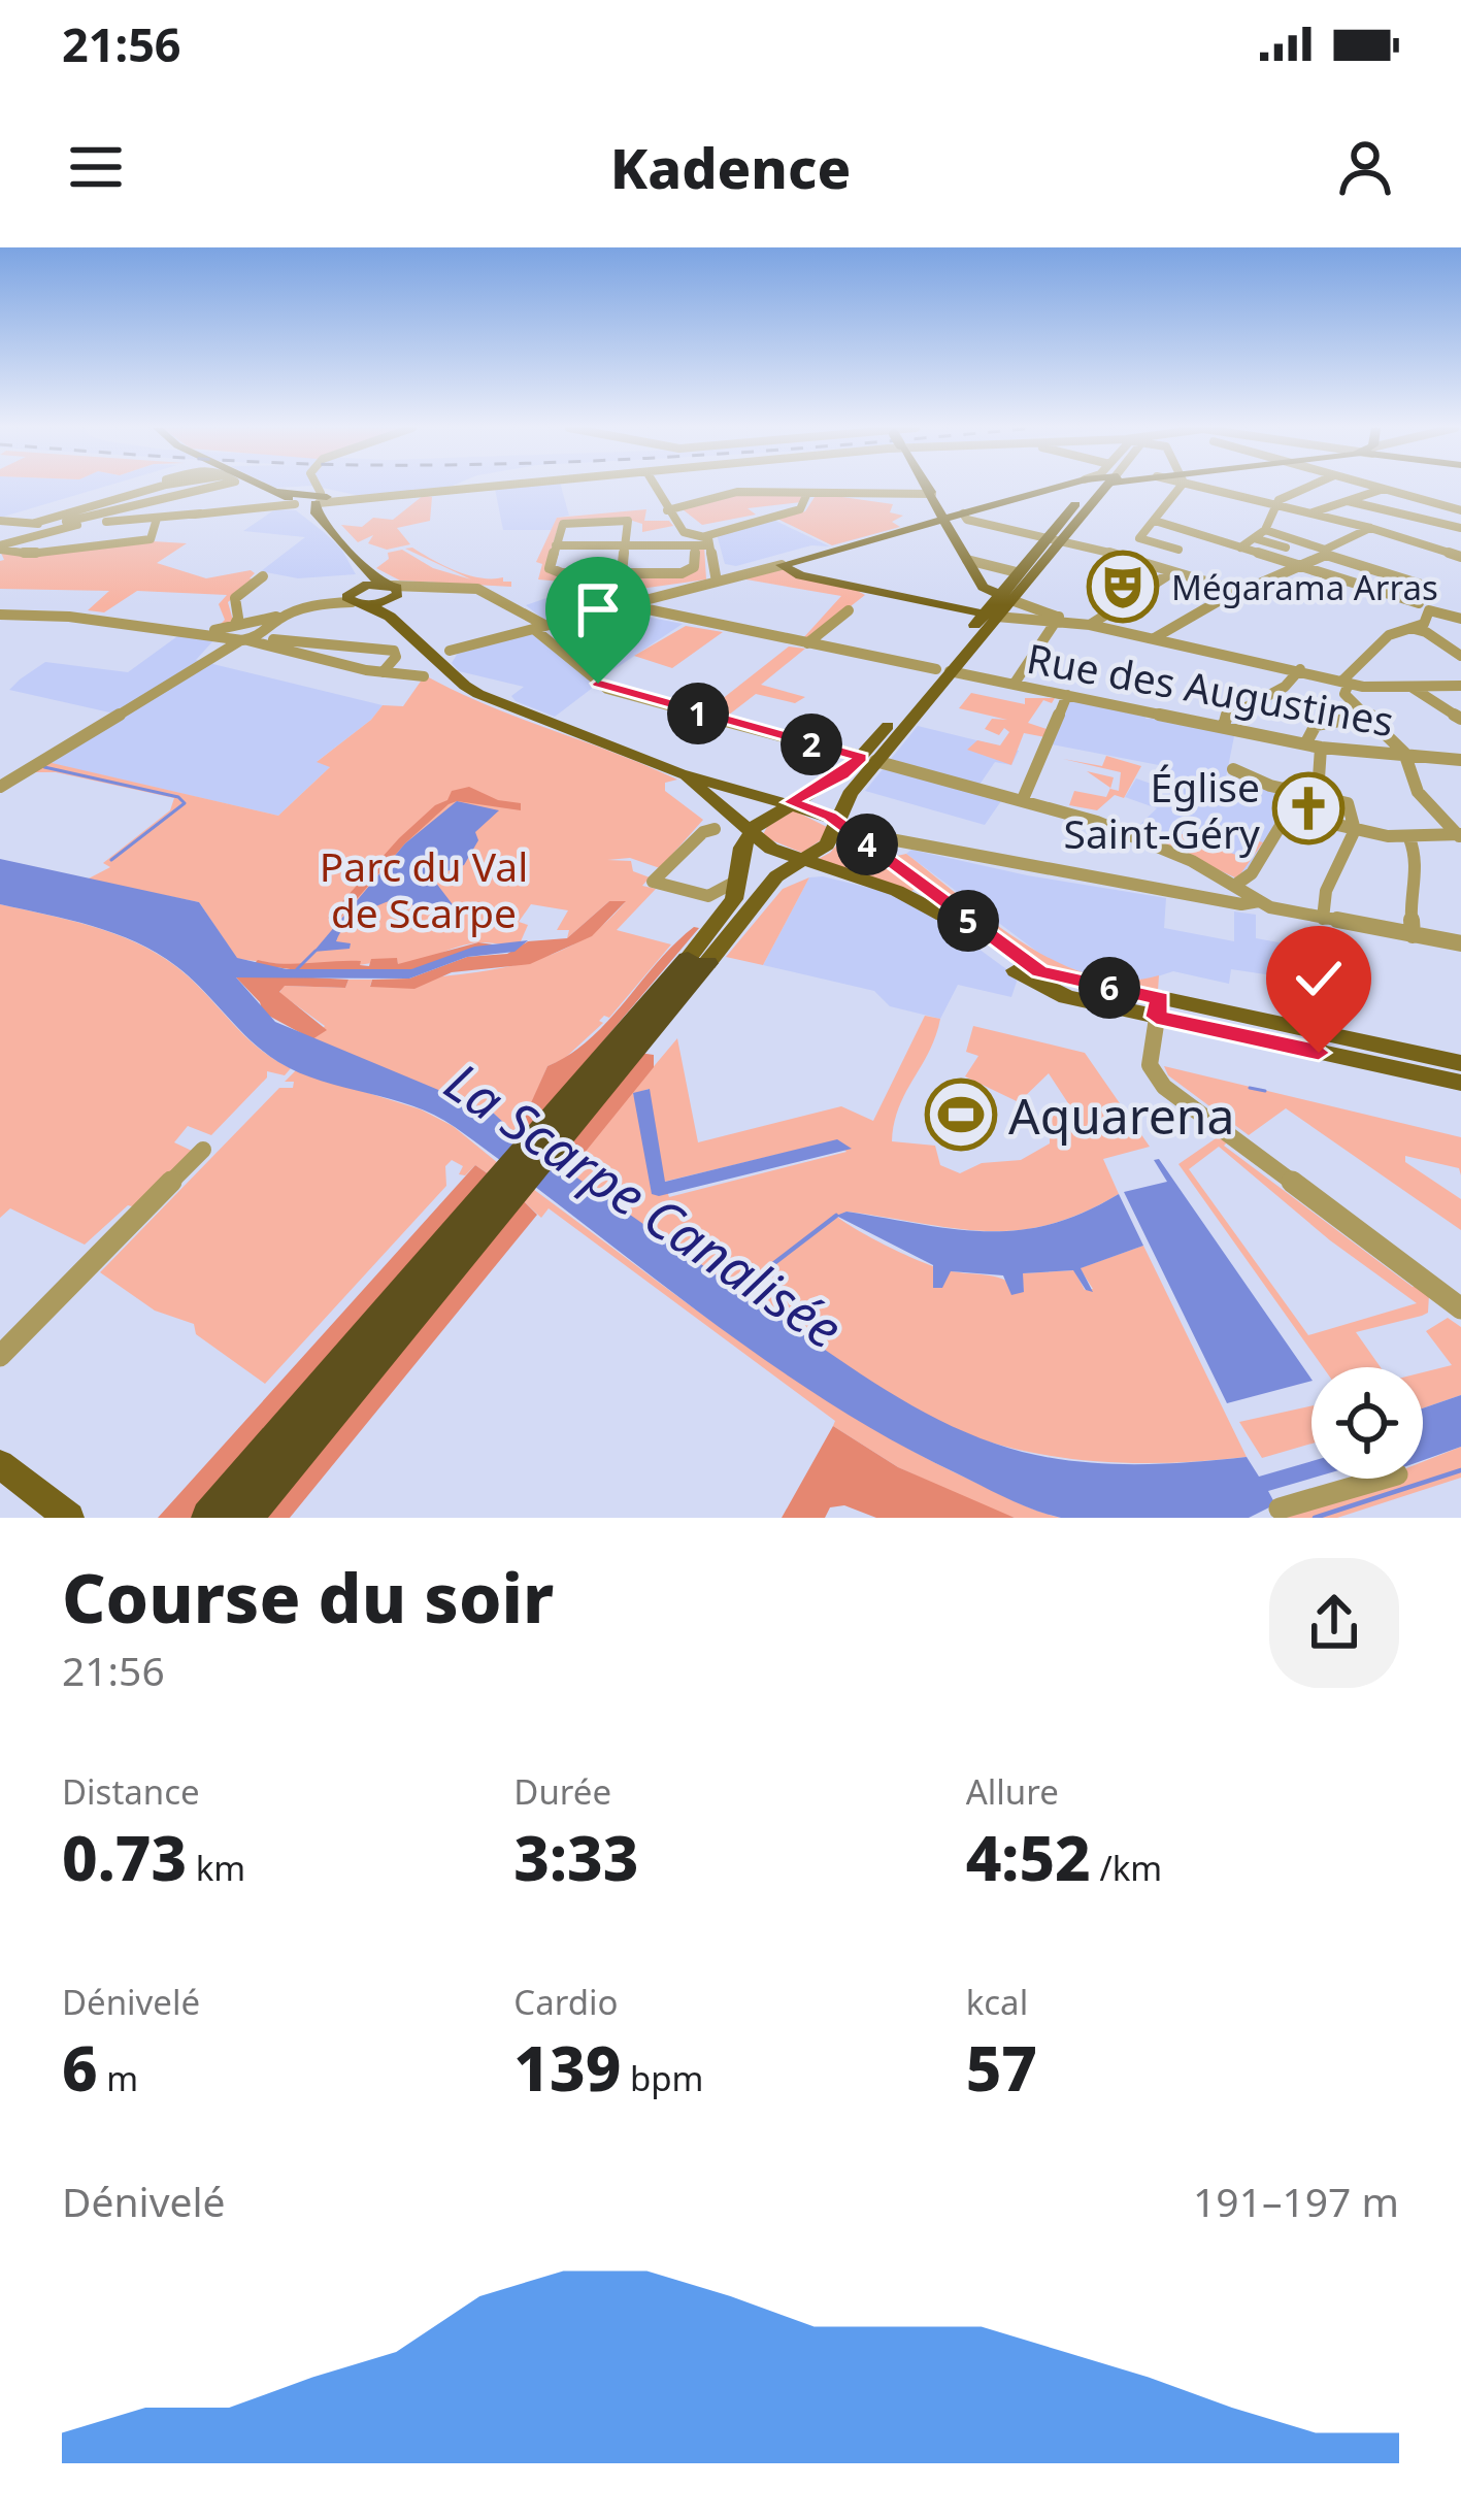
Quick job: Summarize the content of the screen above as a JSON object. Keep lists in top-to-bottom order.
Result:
{
  "streets": {
    "street": ["Rue des Augustines"]
  },
  "water": ["La Scarpe Canalisée"],
  "parks": ["Parc du Val de Scarpe"],
  "places": {
    "theatre": ["Mégarama Arras"],
    "church": ["Église Saint-Géry"],
    "sports": ["Aquarena"]
  },
  "page": {
    "status": "21:56",
    "header": "Kadence",
    "pins": [
      "1",
      "2",
      "4",
      "5",
      "6"
    ],
    "heading": ["Course du soir", "21:56"],
    "stats": [
      ["Distance", "0.73 km"],
      ["Durée", "3:33"],
      ["Allure", "4:52 /km"],
      ["Dénivelé", "6 m"],
      ["Cardio", "139 bpm"],
      ["kcal", "57"]
    ],
    "chart": ["Dénivelé", "191–197 m"]
  }
}
